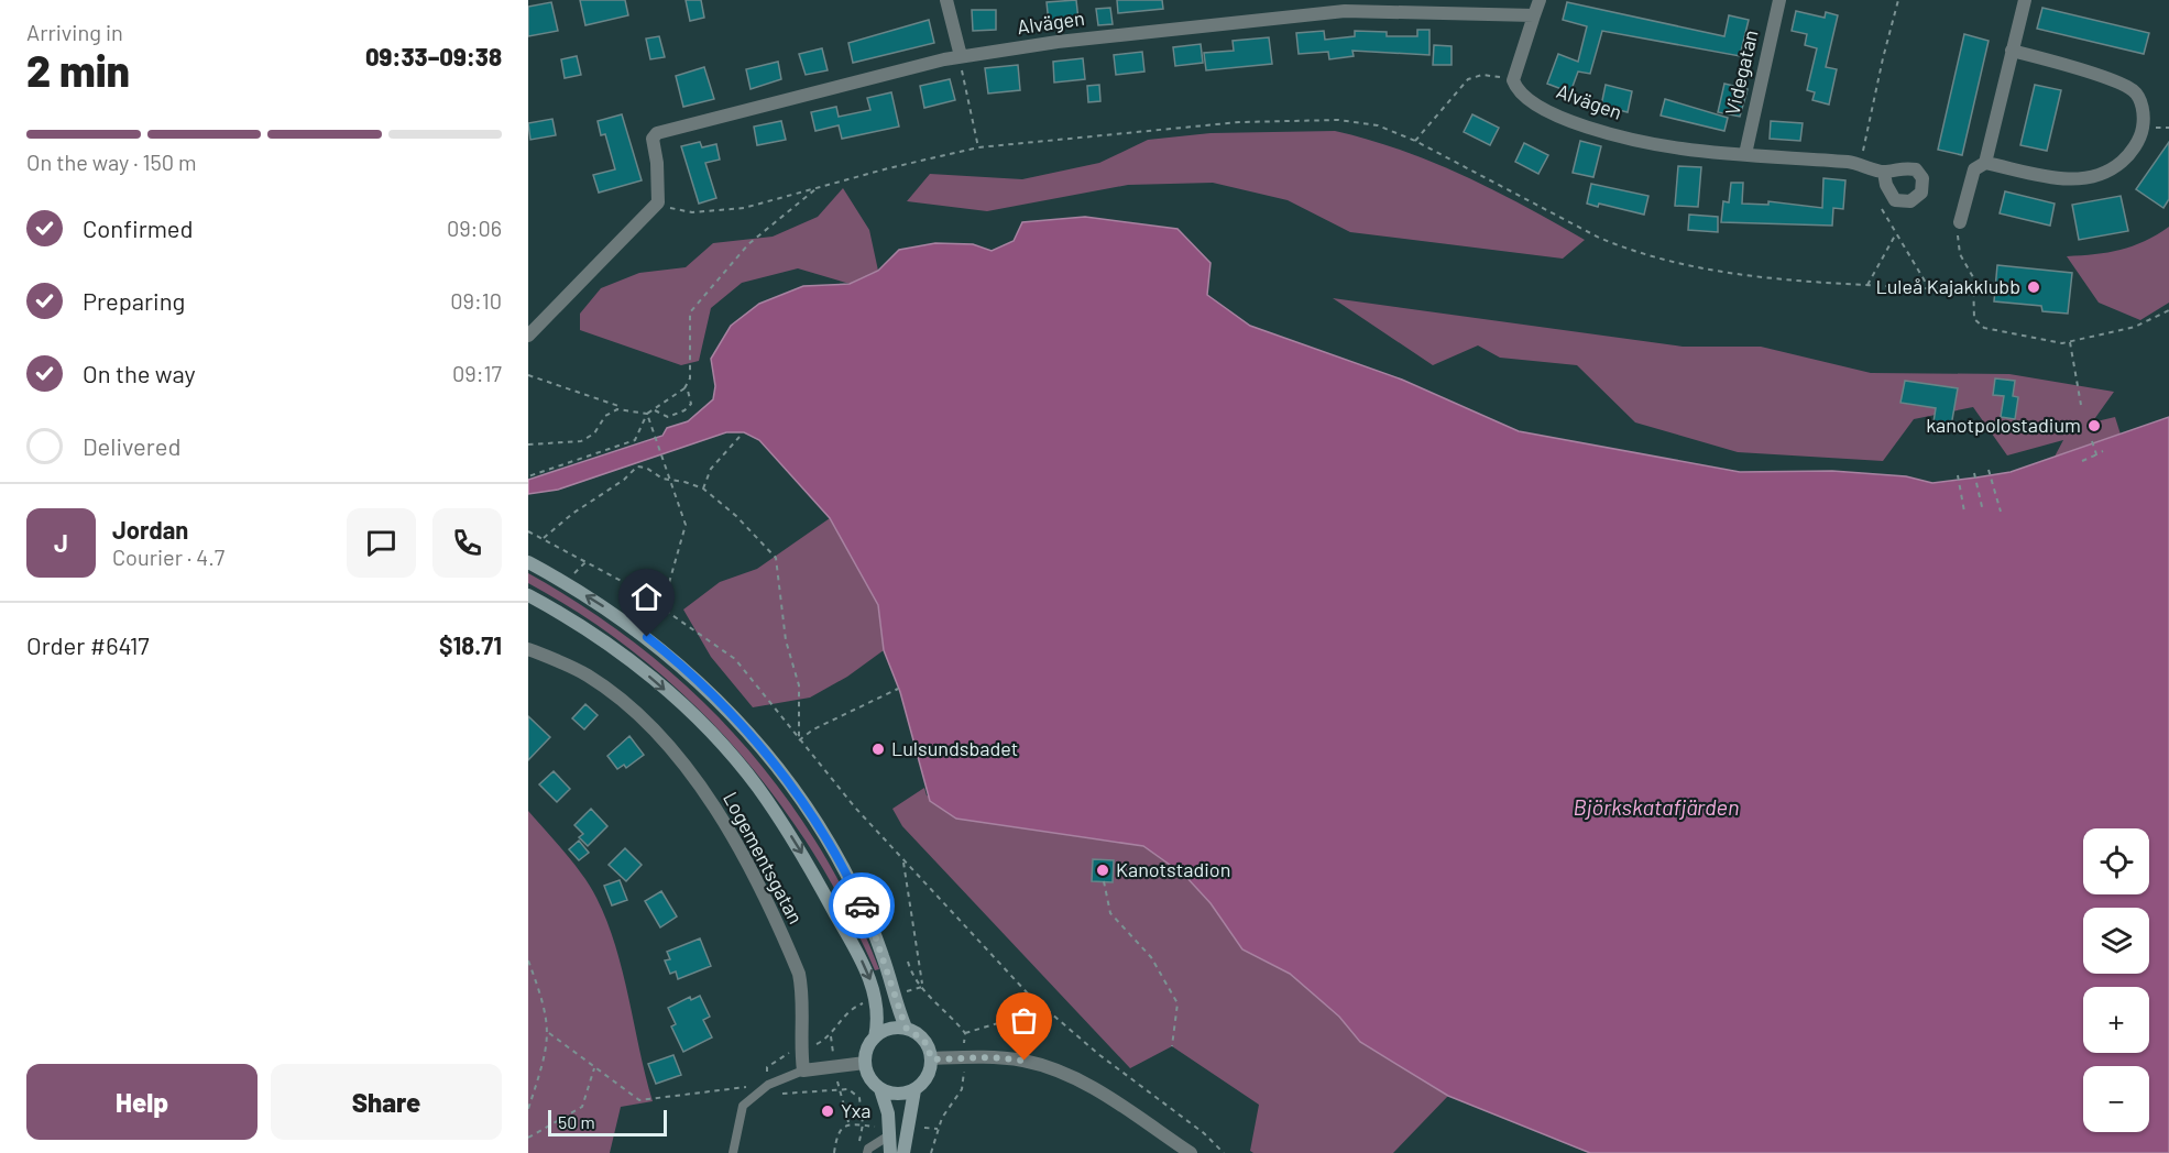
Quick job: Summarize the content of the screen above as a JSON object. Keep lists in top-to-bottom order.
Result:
{
  "streets": {
    "street": ["Alvägen", "Videgatan", "Logementsgatan"]
  },
  "crossings": [
    ["Alvägen", "Videgatan"]
  ],
  "water": ["Björkskatafjärden"],
  "places": [
    "Luleå Kajakklubb",
    "kanotpolostadium",
    "Lulsundsbadet",
    "Kanotstadion",
    "Yxa"
  ],
  "scale_bar": "50 m",
  "page": {
    "heading": ["2 min", "Arriving in", "09:33–09:38"],
    "panel": [
      "Jordan",
      "Courier · 4.7",
      "Order #6417",
      "$18.71"
    ],
    "bar": "On the way · 150 m",
    "list": [
      ["Confirmed", "09:06"],
      ["Preparing", "09:10"],
      ["On the way", "09:17"],
      "Delivered"
    ],
    "round": "J",
    "map_buttons": ["+", "−"],
    "buttons": ["Help", "Share"],
    "scale": "50 m"
  }
}
